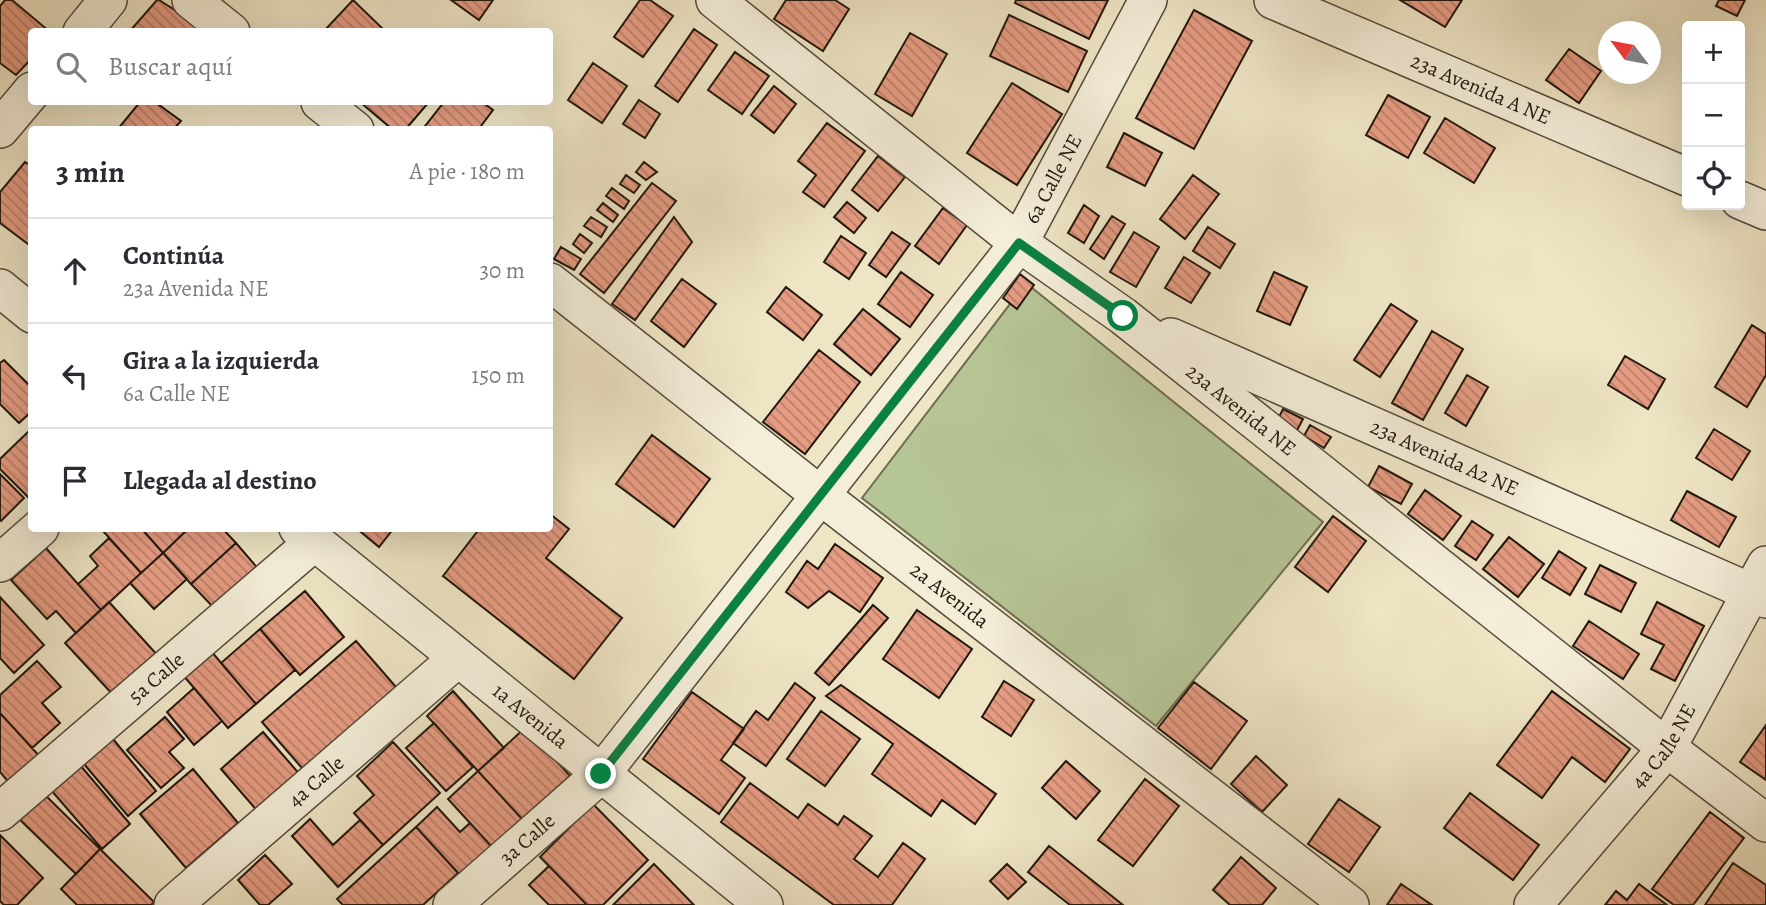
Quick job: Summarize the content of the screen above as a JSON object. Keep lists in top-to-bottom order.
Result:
{
  "streets": {
    "street": [
      "23a Avenida A NE",
      "6a Calle NE",
      "23a Avenida NE",
      "23a Avenida A2 NE",
      "2a Avenida",
      "5a Calle",
      "1a Avenida",
      "4a Calle NE",
      "4a Calle",
      "3a Calle"
    ]
  },
  "crossings": [
    ["6a Calle NE", "23a Avenida NE"],
    ["6a Calle NE", "2a Avenida"],
    ["6a Calle NE", "1a Avenida"],
    ["6a Calle NE", "3a Calle"],
    ["23a Avenida NE", "23a Avenida A2 NE"],
    ["23a Avenida NE", "4a Calle NE"],
    ["23a Avenida A2 NE", "4a Calle NE"],
    ["5a Calle", "1a Avenida"],
    ["1a Avenida", "4a Calle"],
    ["1a Avenida", "3a Calle"]
  ],
  "north": "top left",
  "page": {
    "map_buttons": ["+", "−"],
    "search": "Buscar aquí",
    "heading": ["3 min", "A pie · 180 m"],
    "list": [
      ["Continúa", "23a Avenida NE", "30 m"],
      ["Gira a la izquierda", "6a Calle NE", "150 m"],
      "Llegada al destino"
    ]
  }
}
